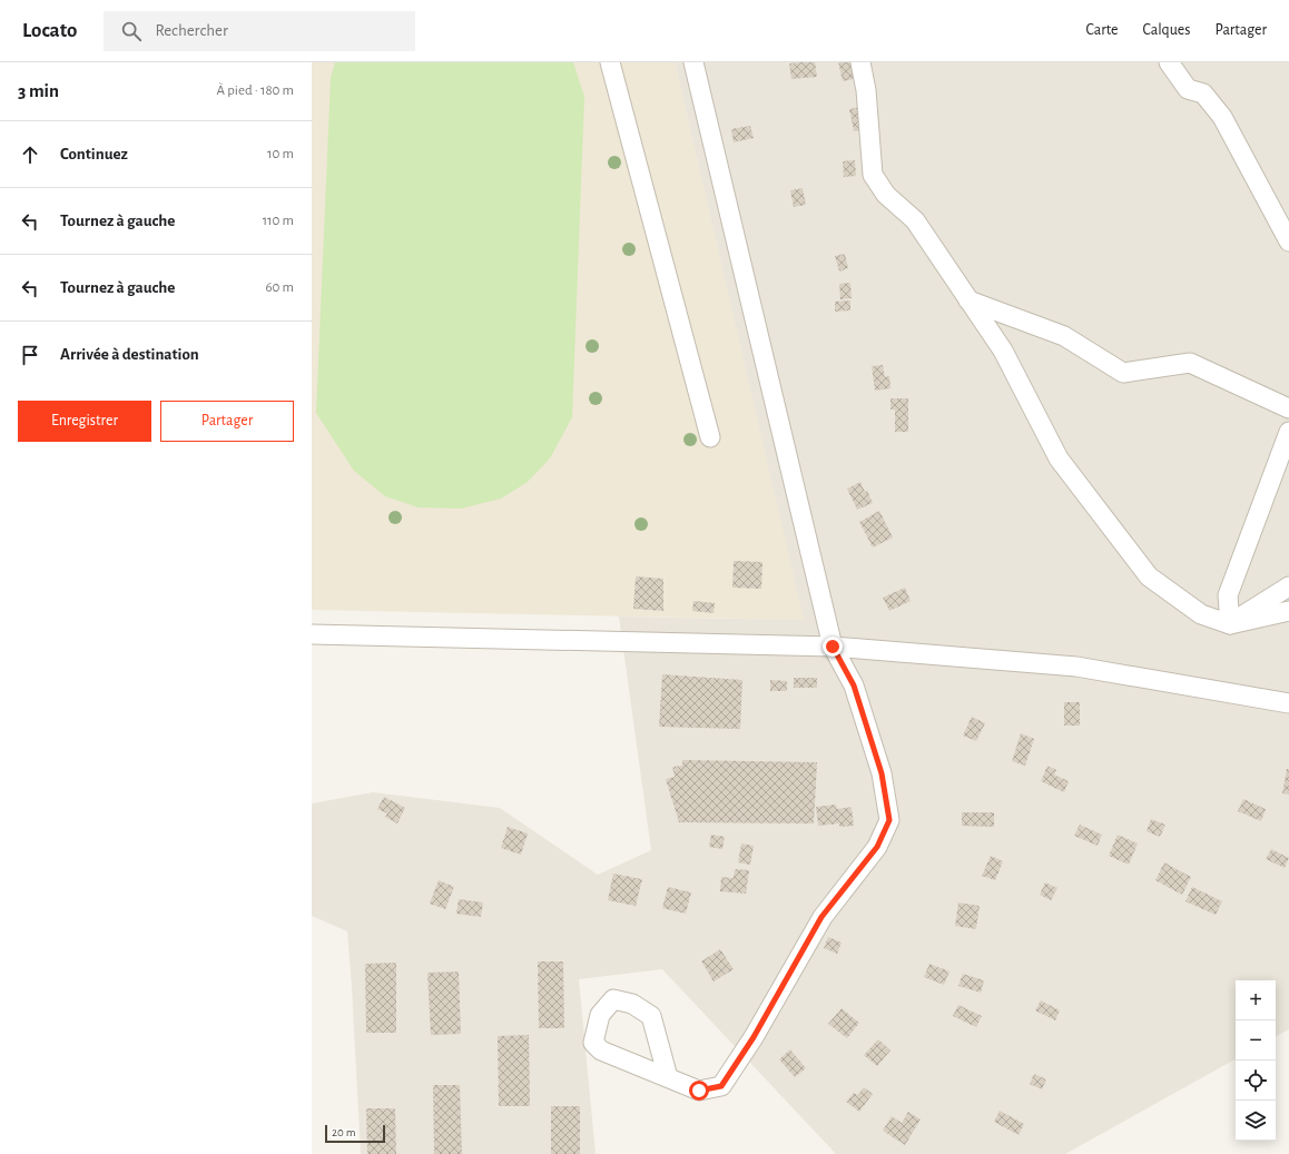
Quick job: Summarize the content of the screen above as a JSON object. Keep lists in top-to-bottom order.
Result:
{
  "scale_bar": "20 m",
  "page": {
    "header": "Locato",
    "search": "Rechercher",
    "nav": ["Carte", "Calques", "Partager"],
    "heading": ["3 min", "À pied · 180 m"],
    "list": [
      ["Continuez", "10 m"],
      ["Tournez à gauche", "110 m"],
      ["Tournez à gauche", "60 m"],
      "Arrivée à destination"
    ],
    "buttons": ["Enregistrer", "Partager"],
    "map_buttons": ["+", "−"],
    "scale": "20 m"
  }
}
